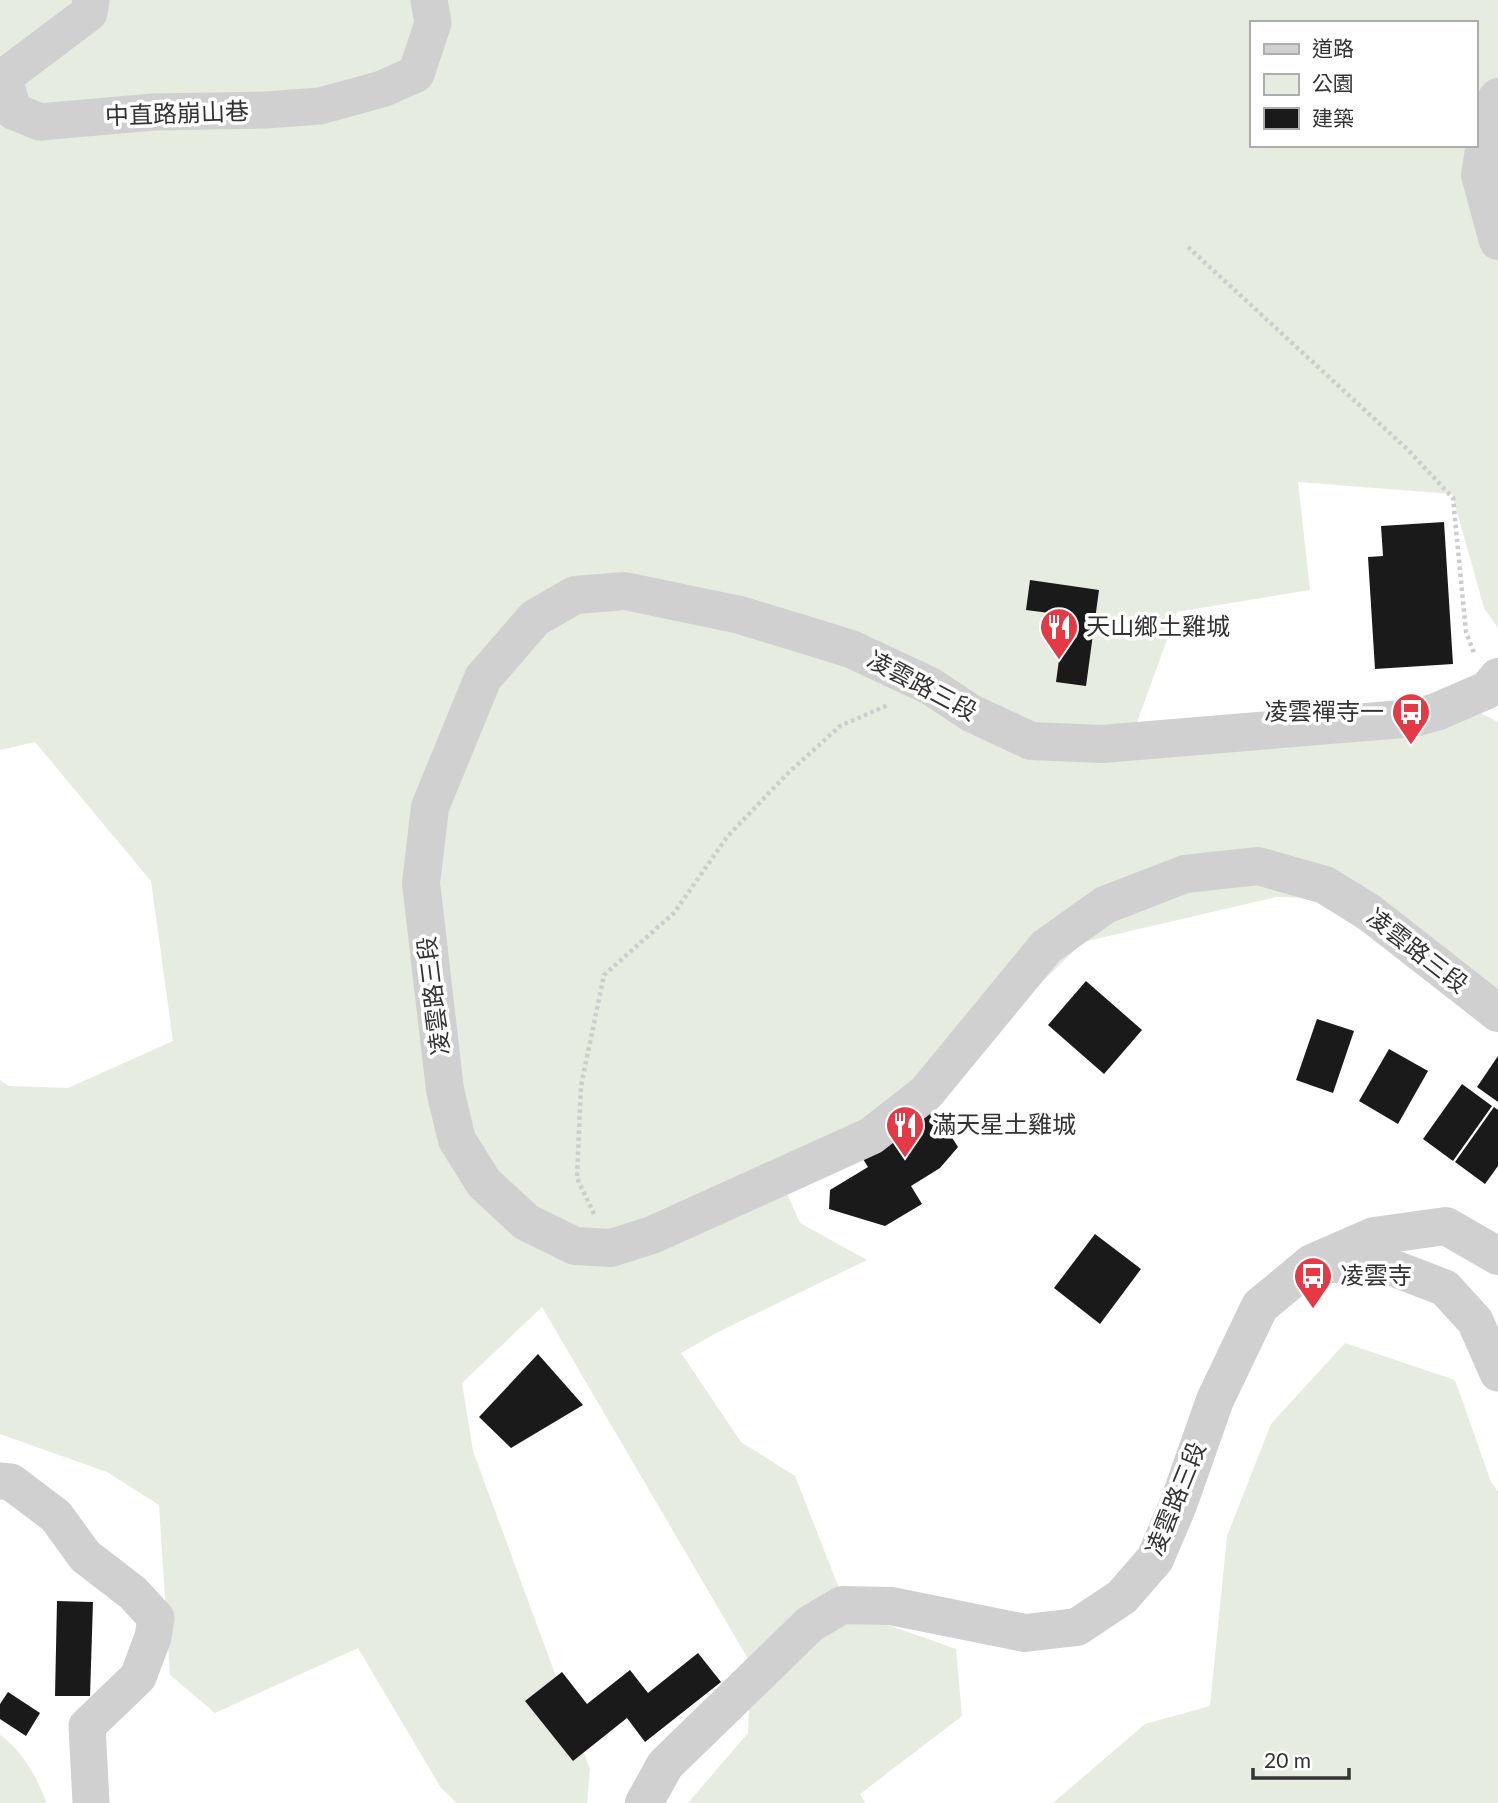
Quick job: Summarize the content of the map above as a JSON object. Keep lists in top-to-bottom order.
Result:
{
  "streets": {
    "street": ["中直路崩山巷", "凌雲路三段"]
  },
  "places": {
    "restaurant": ["天山鄉土雞城", "滿天星土雞城"],
    "bus stop": ["凌雲禪寺一", "凌雲寺"]
  },
  "legend": ["道路", "公園", "建築"],
  "scale_bar": "20 m"
}
